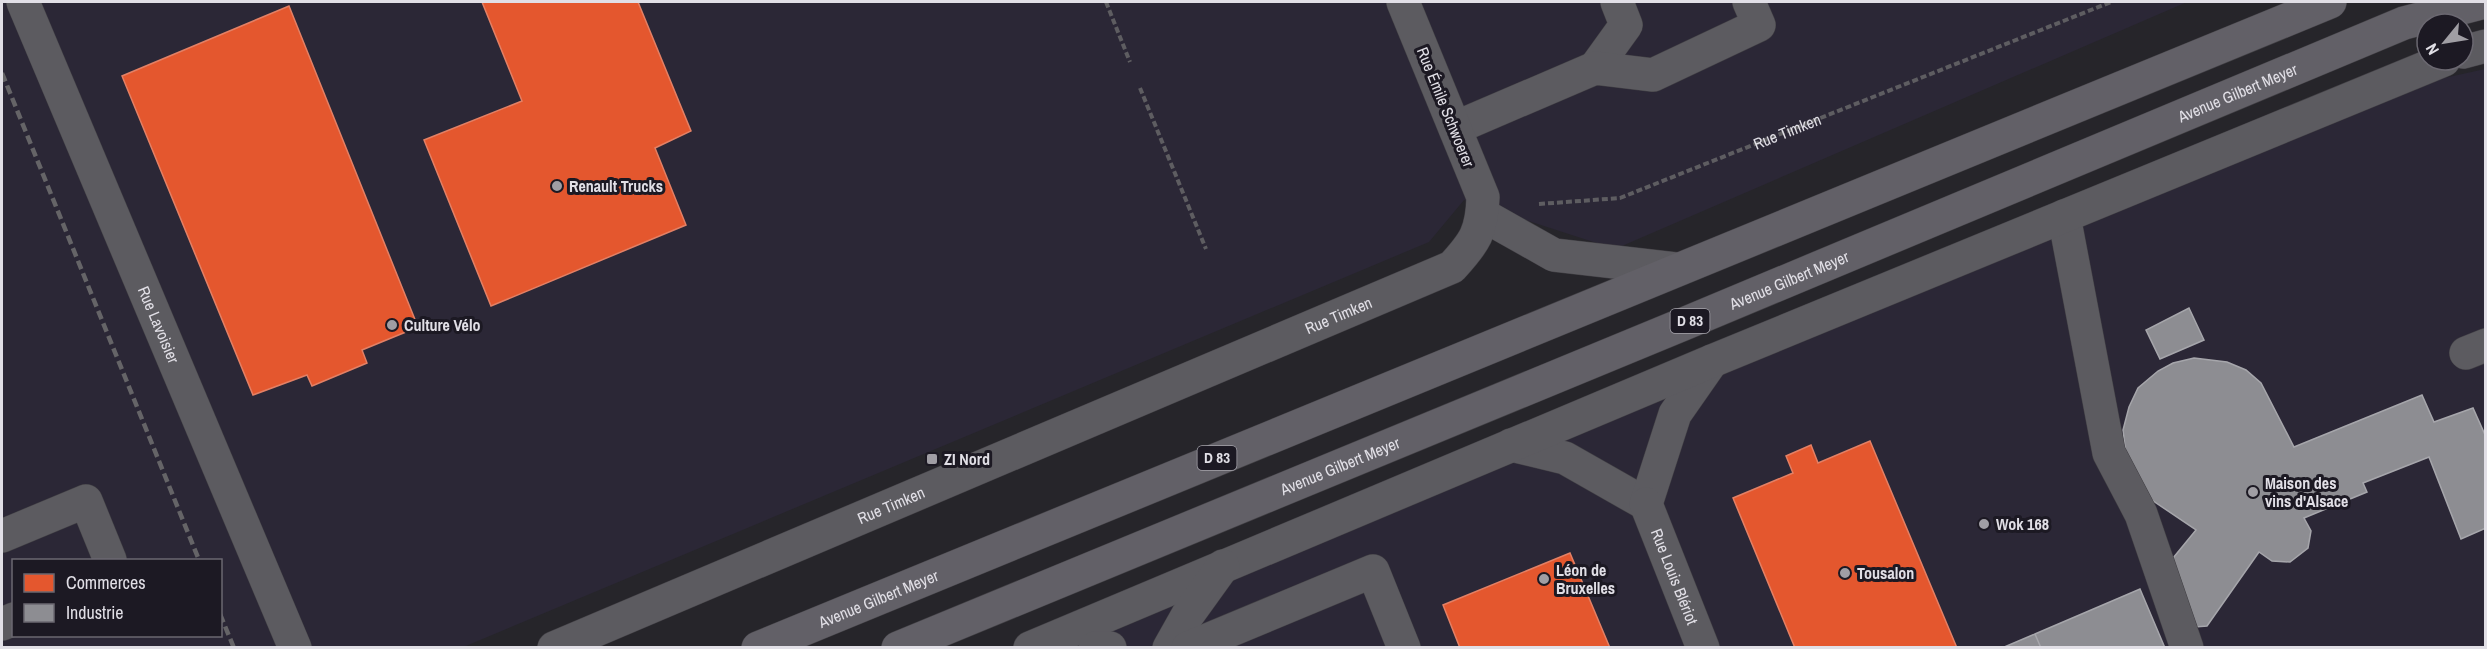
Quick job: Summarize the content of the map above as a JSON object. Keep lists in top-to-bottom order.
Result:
{
  "streets": {
    "main road": ["Avenue Gilbert Meyer", "D 83"],
    "street": [
      "Rue Émile Schwoerer",
      "Rue Timken",
      "Rue Lavoisier",
      "Rue Louis Blériot"
    ]
  },
  "crossings": [
    ["Rue Émile Schwoerer", "Rue Timken"]
  ],
  "places": {
    "other": [
      "Renault Trucks",
      "Culture Vélo",
      "Maison des vins d'Alsace",
      "Wok 168",
      "Tousalon",
      "Léon de Bruxelles"
    ],
    "transit": ["ZI Nord"]
  },
  "legend": ["Commerces", "Industrie"],
  "north": "bottom left"
}
